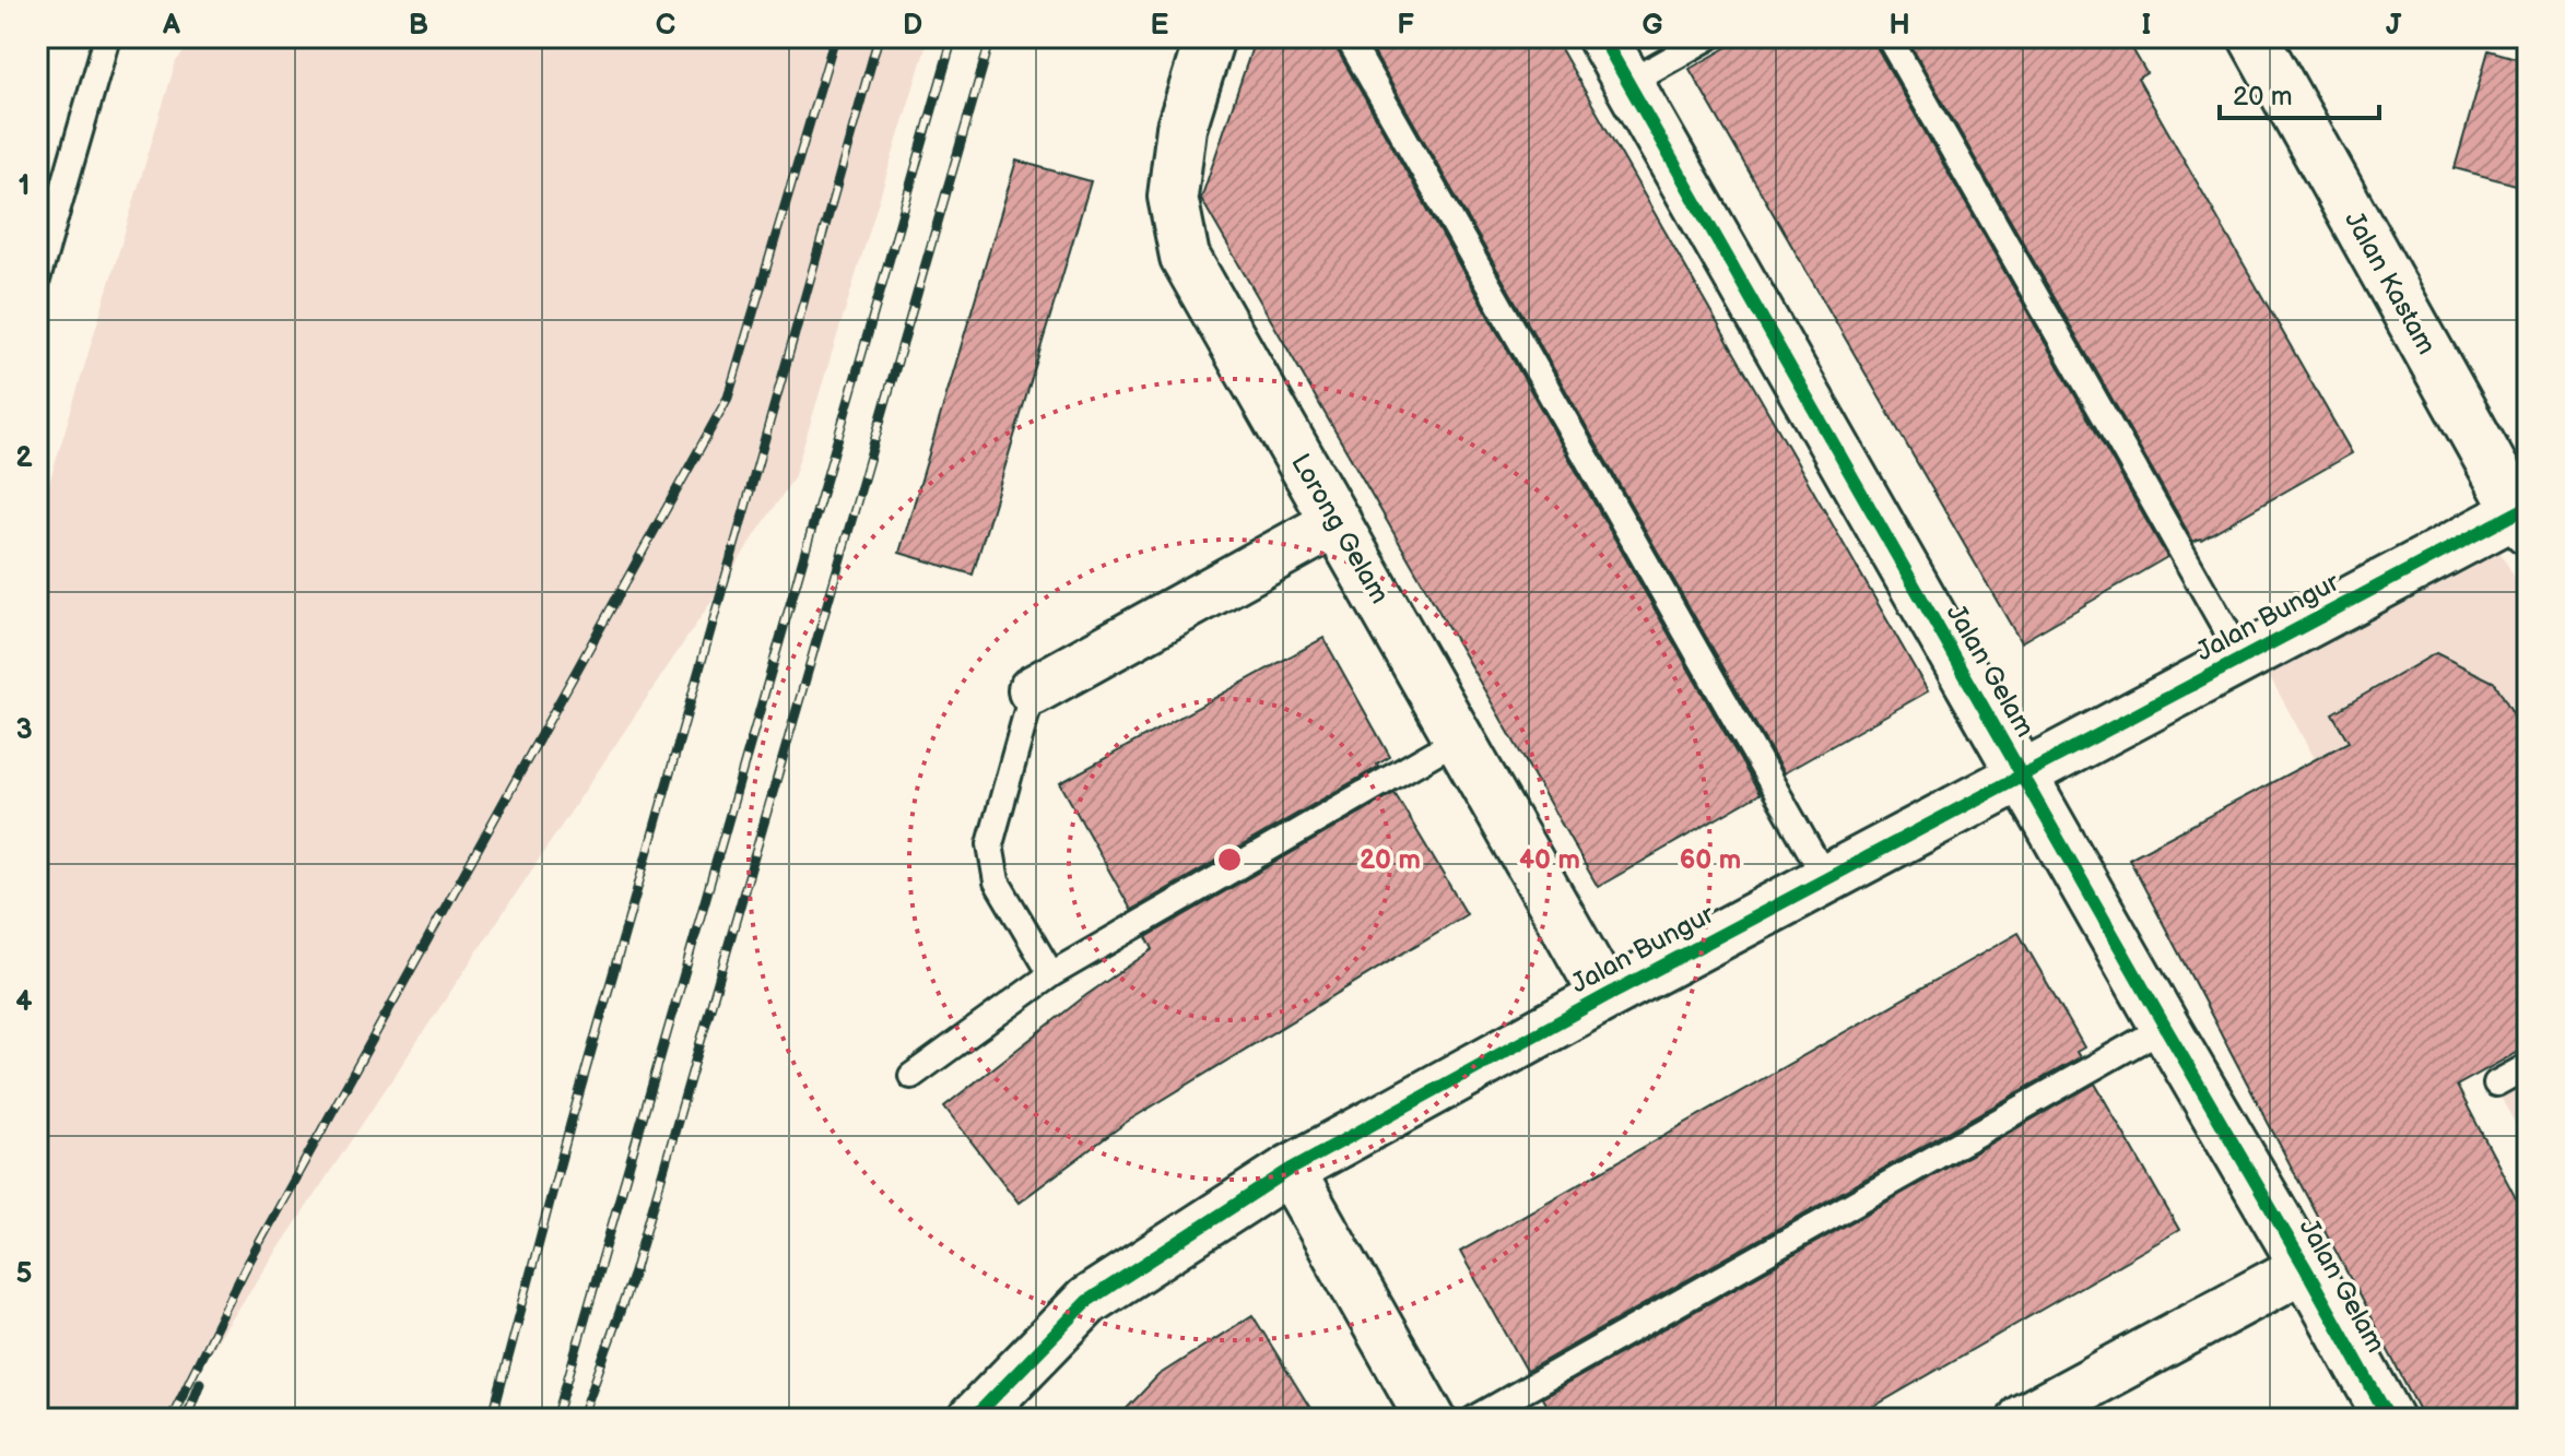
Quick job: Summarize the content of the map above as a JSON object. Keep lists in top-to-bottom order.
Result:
{
  "streets": {
    "street": [
      "Jalan Kastam",
      "Lorong Gelam",
      "Jalan Bungur",
      "Jalan Gelam"
    ]
  },
  "crossings": [
    ["Jalan Kastam", "Jalan Bungur"],
    ["Lorong Gelam", "Jalan Bungur"],
    ["Jalan Bungur", "Jalan Gelam"]
  ],
  "scale_bar": "20 m",
  "grid": {
    "columns": [
      "A",
      "B",
      "C",
      "D",
      "E",
      "F",
      "G",
      "H",
      "I",
      "J"
    ],
    "rows": [
      "1",
      "2",
      "3",
      "4",
      "5"
    ]
  },
  "rings": ["20 m", "40 m", "60 m"]
}
